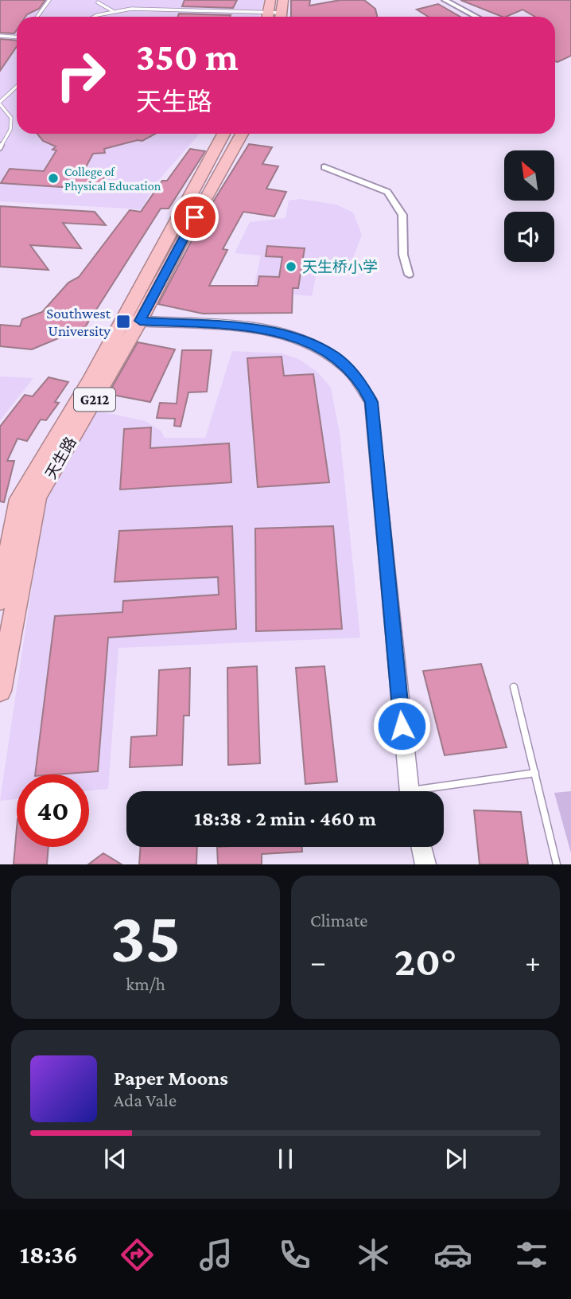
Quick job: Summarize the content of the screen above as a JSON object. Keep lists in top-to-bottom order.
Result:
{
  "streets": {
    "highway": ["G212", "天生路"]
  },
  "places": {
    "other": ["College of Physical Education", "天生桥小学"],
    "transit": ["Southwest University"]
  },
  "north": "top left",
  "page": {
    "turn": ["350 m", "天生路"],
    "limit": "40",
    "trip": "18:38 · 2 min · 460 m",
    "tile": [
      ["35", "km/h"],
      "Climate"
    ],
    "heat": ["−", "20°", "+"],
    "song": ["Paper Moons", "Ada Vale"],
    "tabs": "18:36"
  }
}
